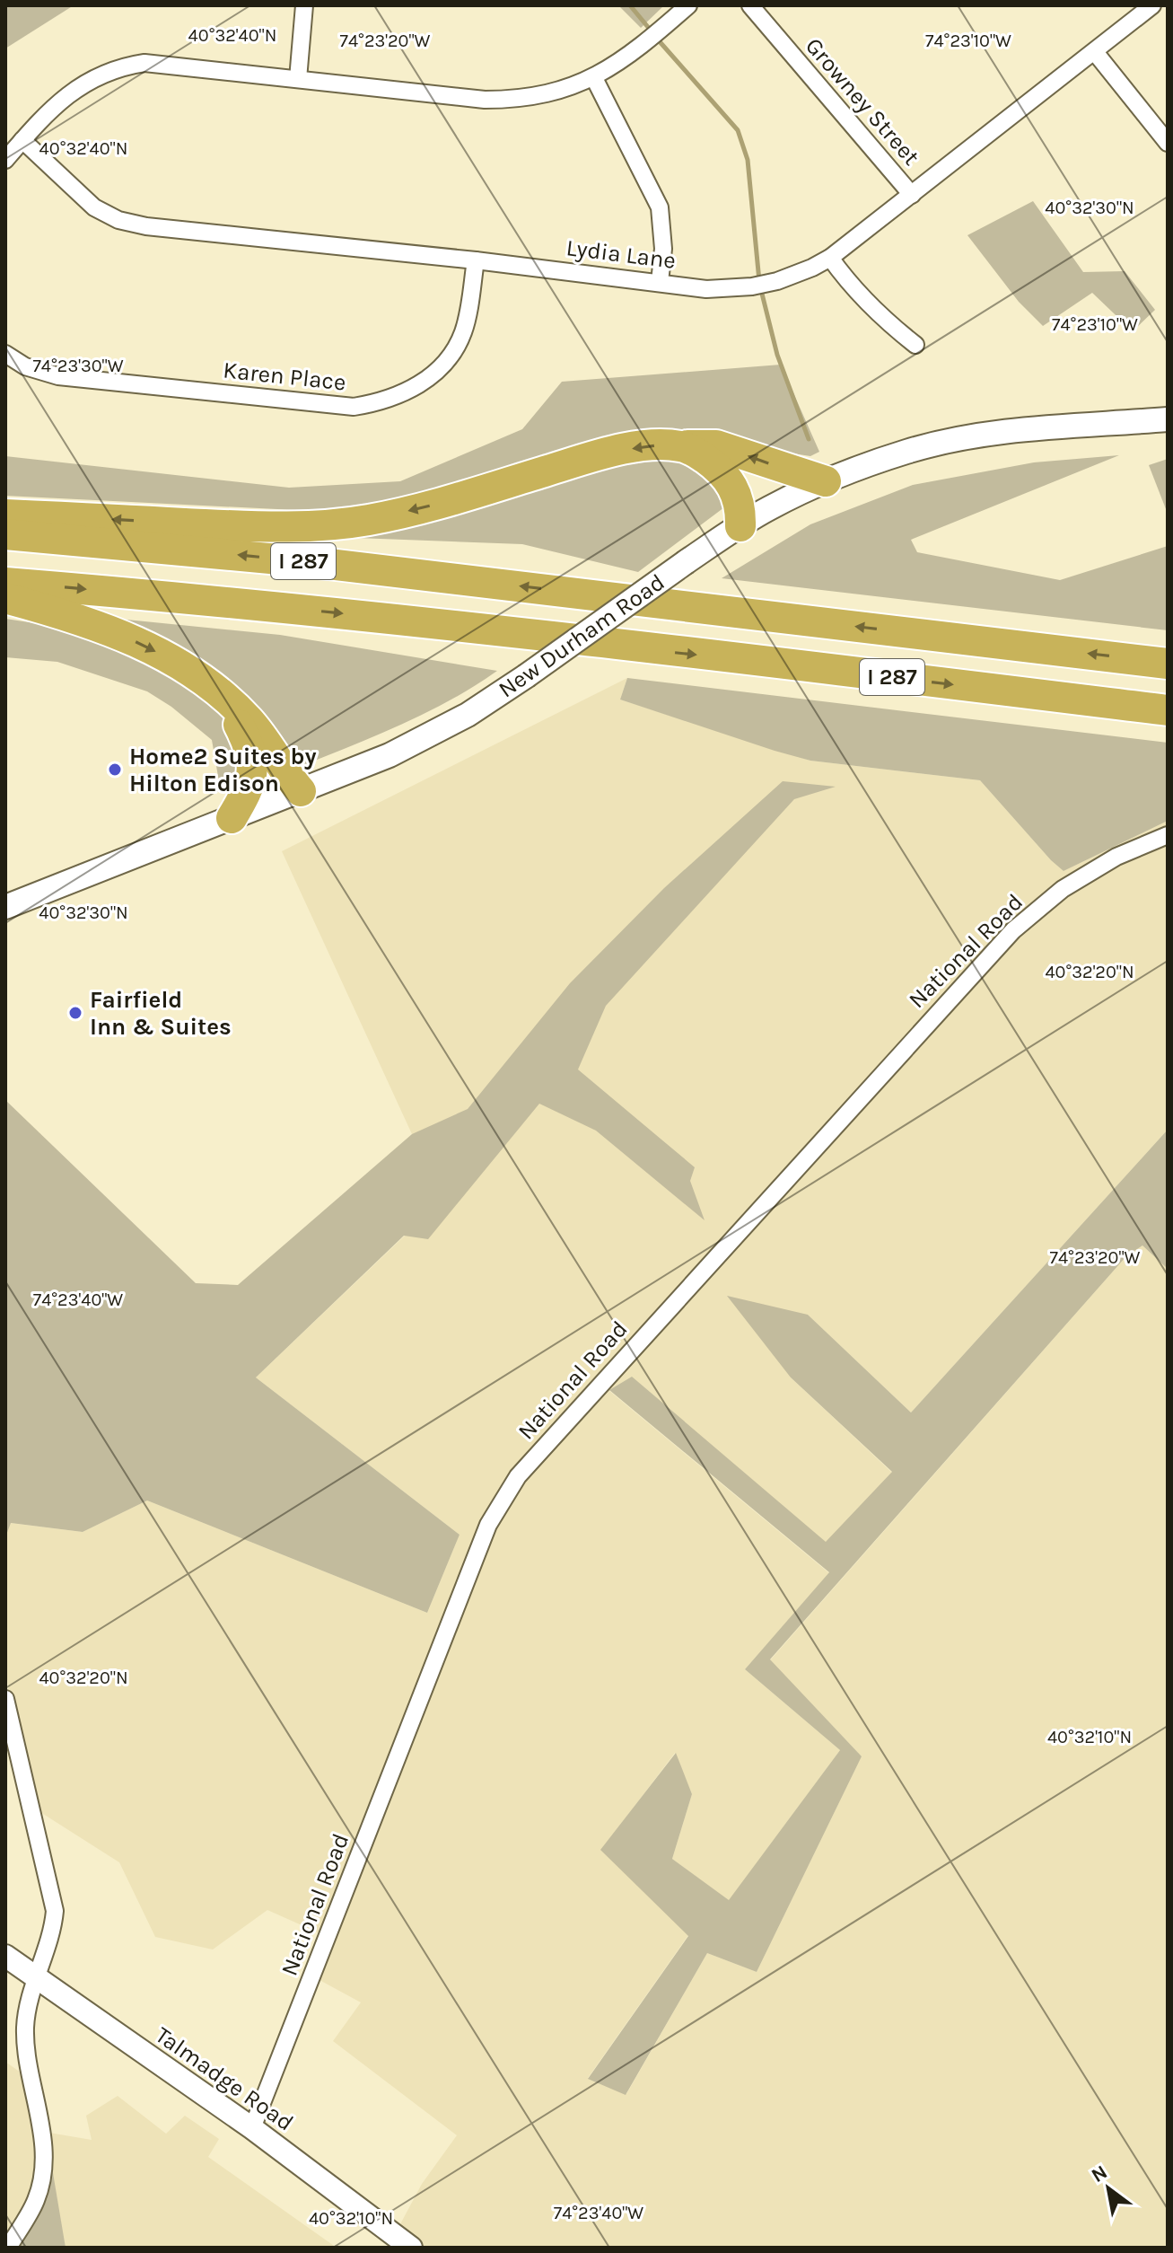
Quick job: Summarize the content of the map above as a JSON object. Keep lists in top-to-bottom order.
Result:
{
  "streets": {
    "highway": ["I 287"],
    "main road": ["New Durham Road"],
    "street": [
      "Growney Street",
      "Lydia Lane",
      "Karen Place",
      "National Road",
      "Talmadge Road"
    ]
  },
  "crossings": [
    ["Growney Street", "Lydia Lane"],
    ["Lydia Lane", "Karen Place"],
    ["National Road", "Talmadge Road"]
  ],
  "places": ["Home2 Suites by Hilton Edison", "Fairfield Inn & Suites"],
  "north": "top left",
  "coordinates": [
    "40°32'40\"N",
    "74°23'10\"W",
    "74°23'20\"W",
    "40°32'30\"N",
    "74°23'30\"W",
    "40°32'20\"N",
    "74°23'40\"W",
    "40°32'10\"N"
  ]
}
